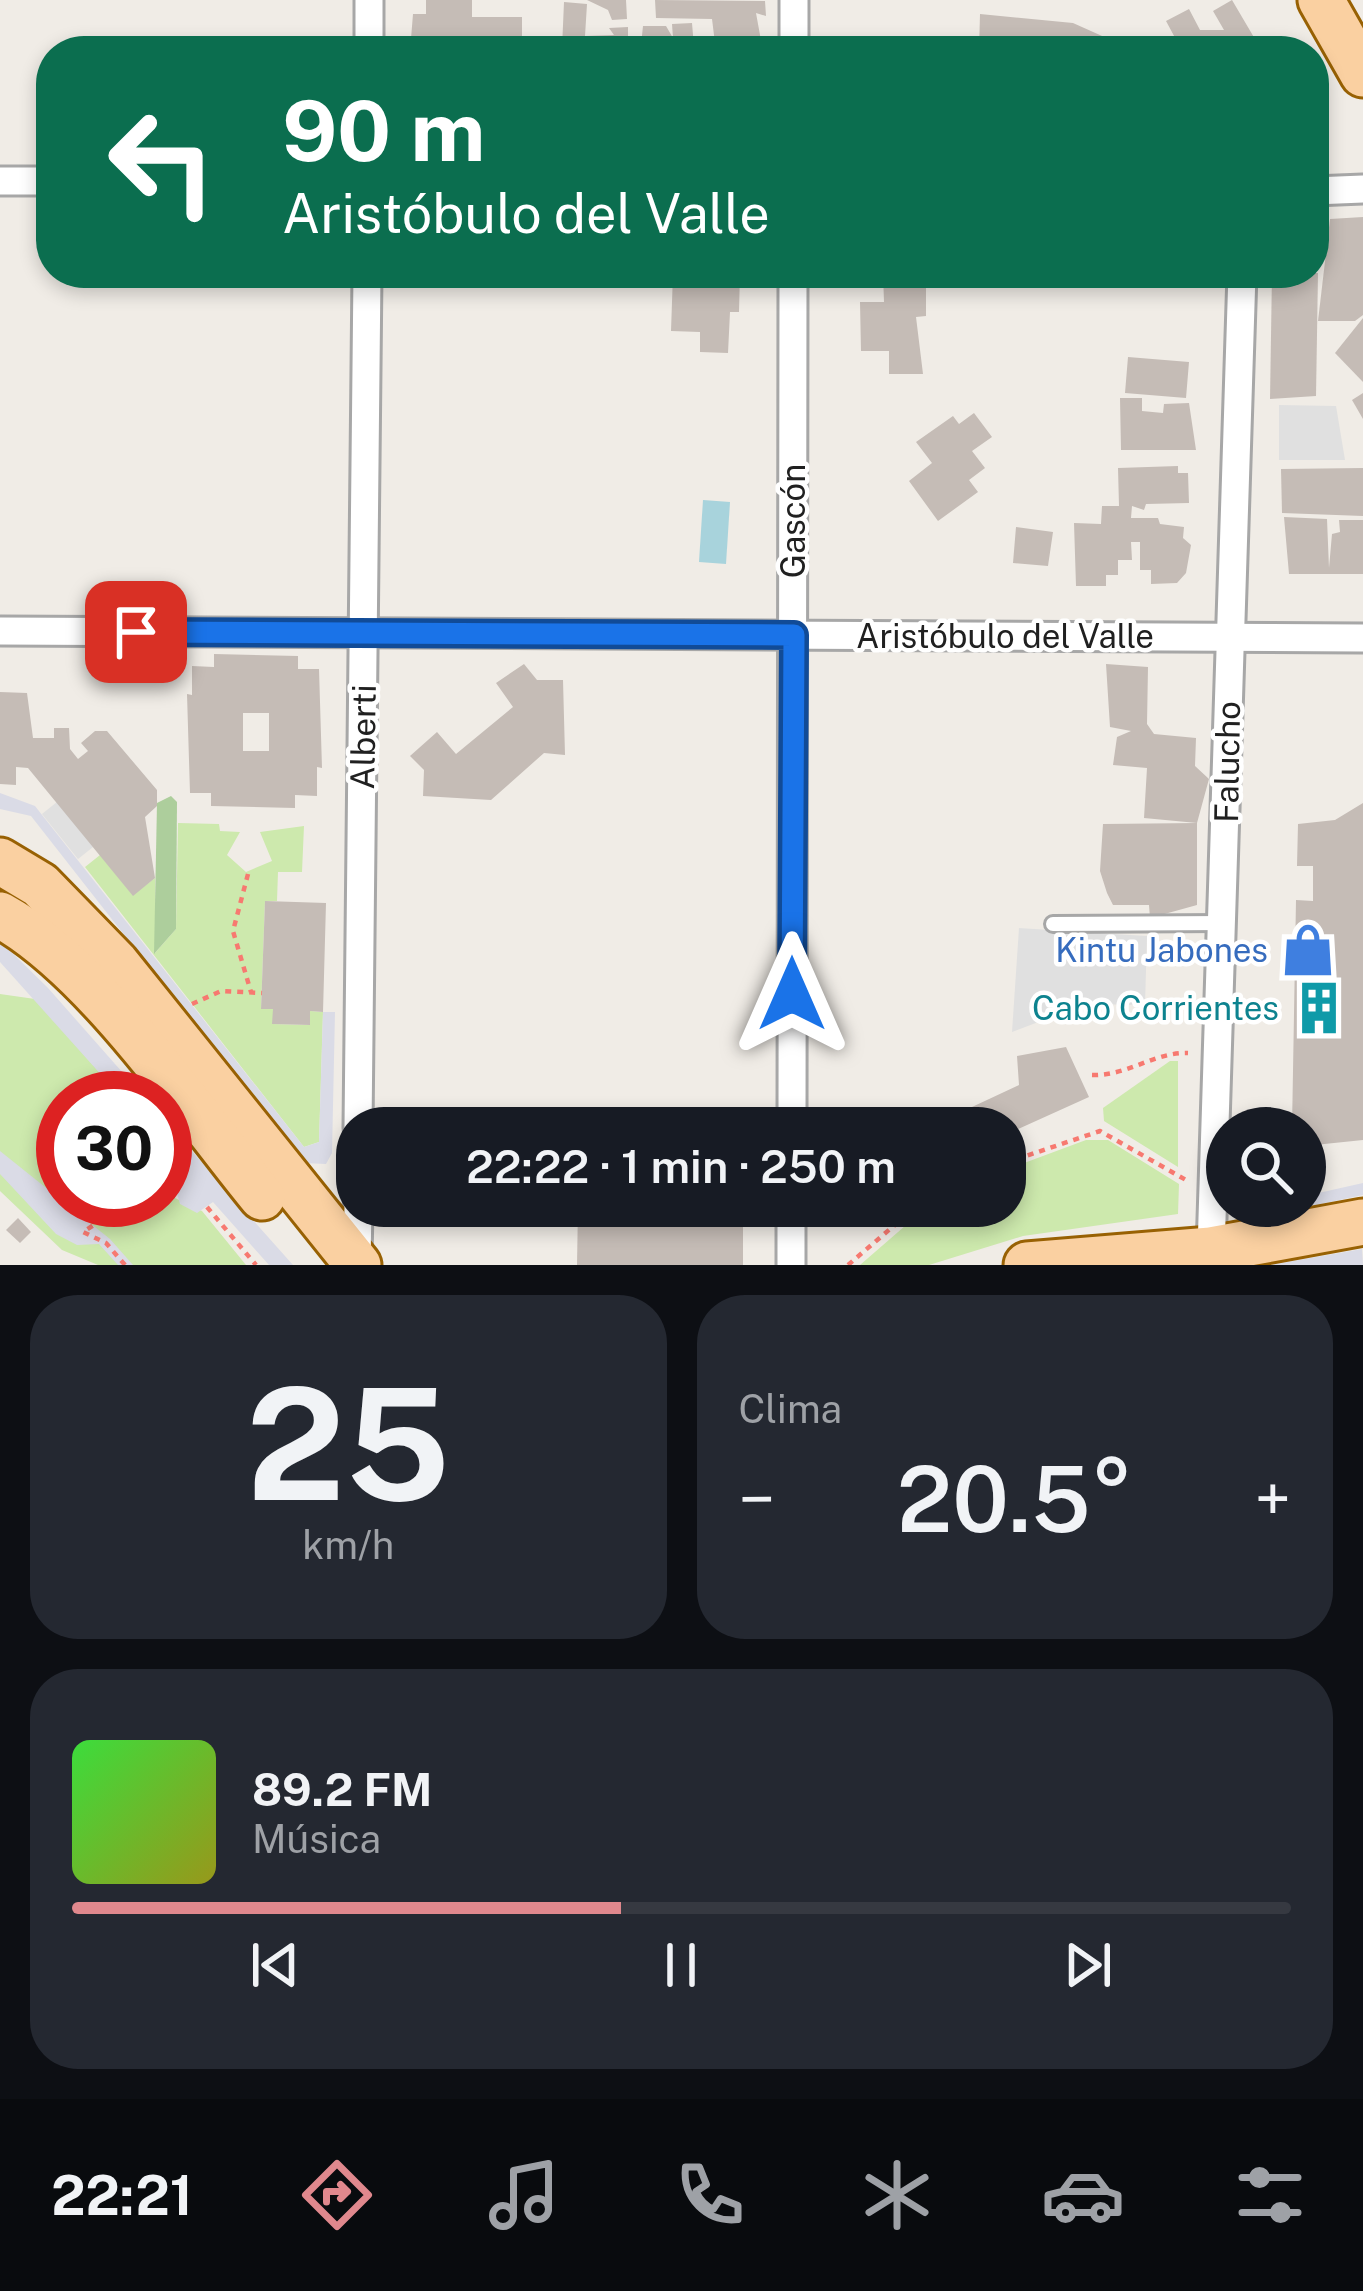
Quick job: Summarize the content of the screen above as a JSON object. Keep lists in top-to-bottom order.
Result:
{
  "streets": {
    "street": [
      "Gascón",
      "Aristóbulo del Valle",
      "Alberti",
      "Falucho"
    ]
  },
  "crossings": [
    ["Gascón", "Aristóbulo del Valle"],
    ["Aristóbulo del Valle", "Alberti"],
    ["Aristóbulo del Valle", "Falucho"]
  ],
  "places": {
    "shop": ["Kintu Jabones"],
    "building": ["Cabo Corrientes"]
  },
  "page": {
    "turn": ["90 m", "Aristóbulo del Valle"],
    "limit": "30",
    "trip": "22:22 · 1 min · 250 m",
    "tile": [
      ["25", "km/h"],
      "Clima"
    ],
    "heat": ["−", "20.5°", "+"],
    "song": ["89.2 FM", "Música"],
    "tabs": "22:21"
  }
}
